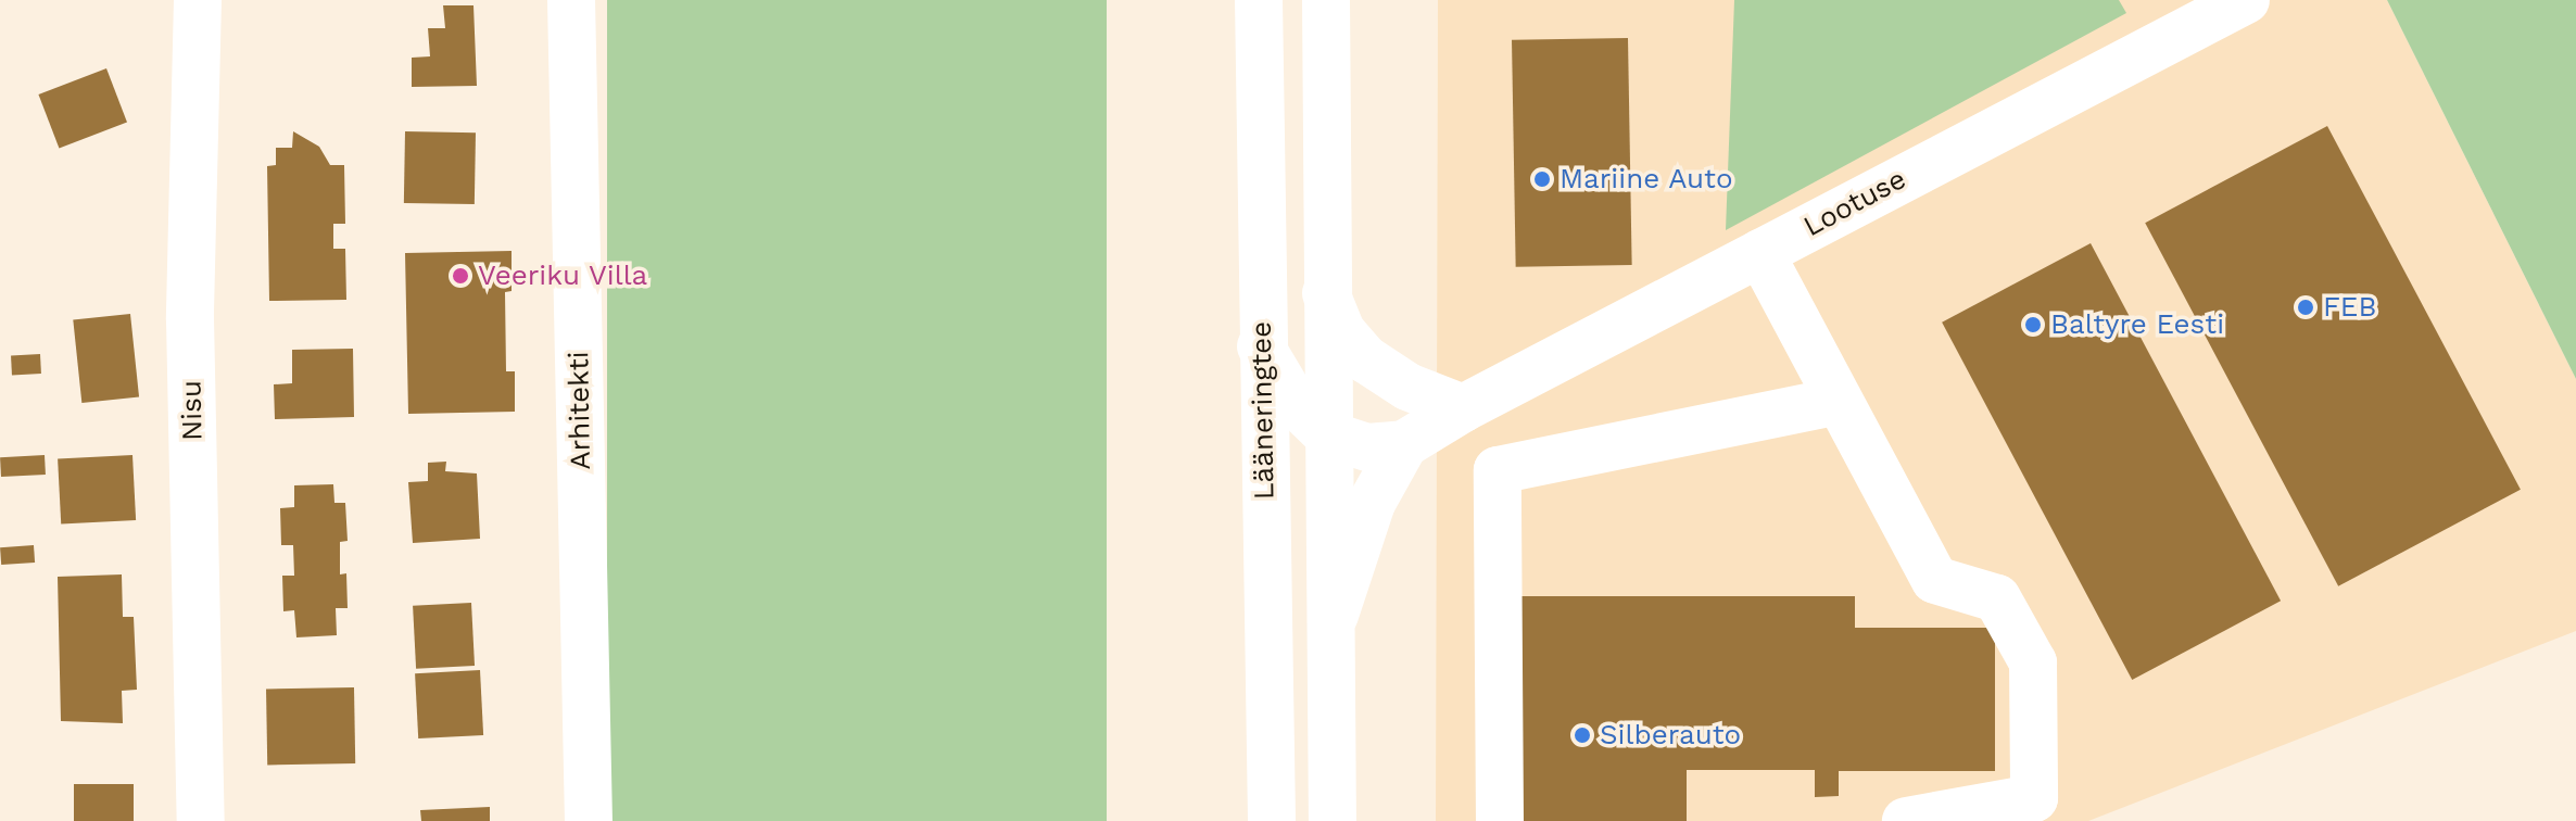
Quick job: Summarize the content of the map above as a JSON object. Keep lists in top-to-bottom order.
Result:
{
  "streets": {
    "main road": [
      "Lootuse",
      "Nisu",
      "Arhitekti",
      "Lääneringtee"
    ]
  },
  "places": [
    "Mariine Auto",
    "Veeriku Villa",
    "FEB",
    "Baltyre Eesti",
    "Silberauto"
  ]
}
